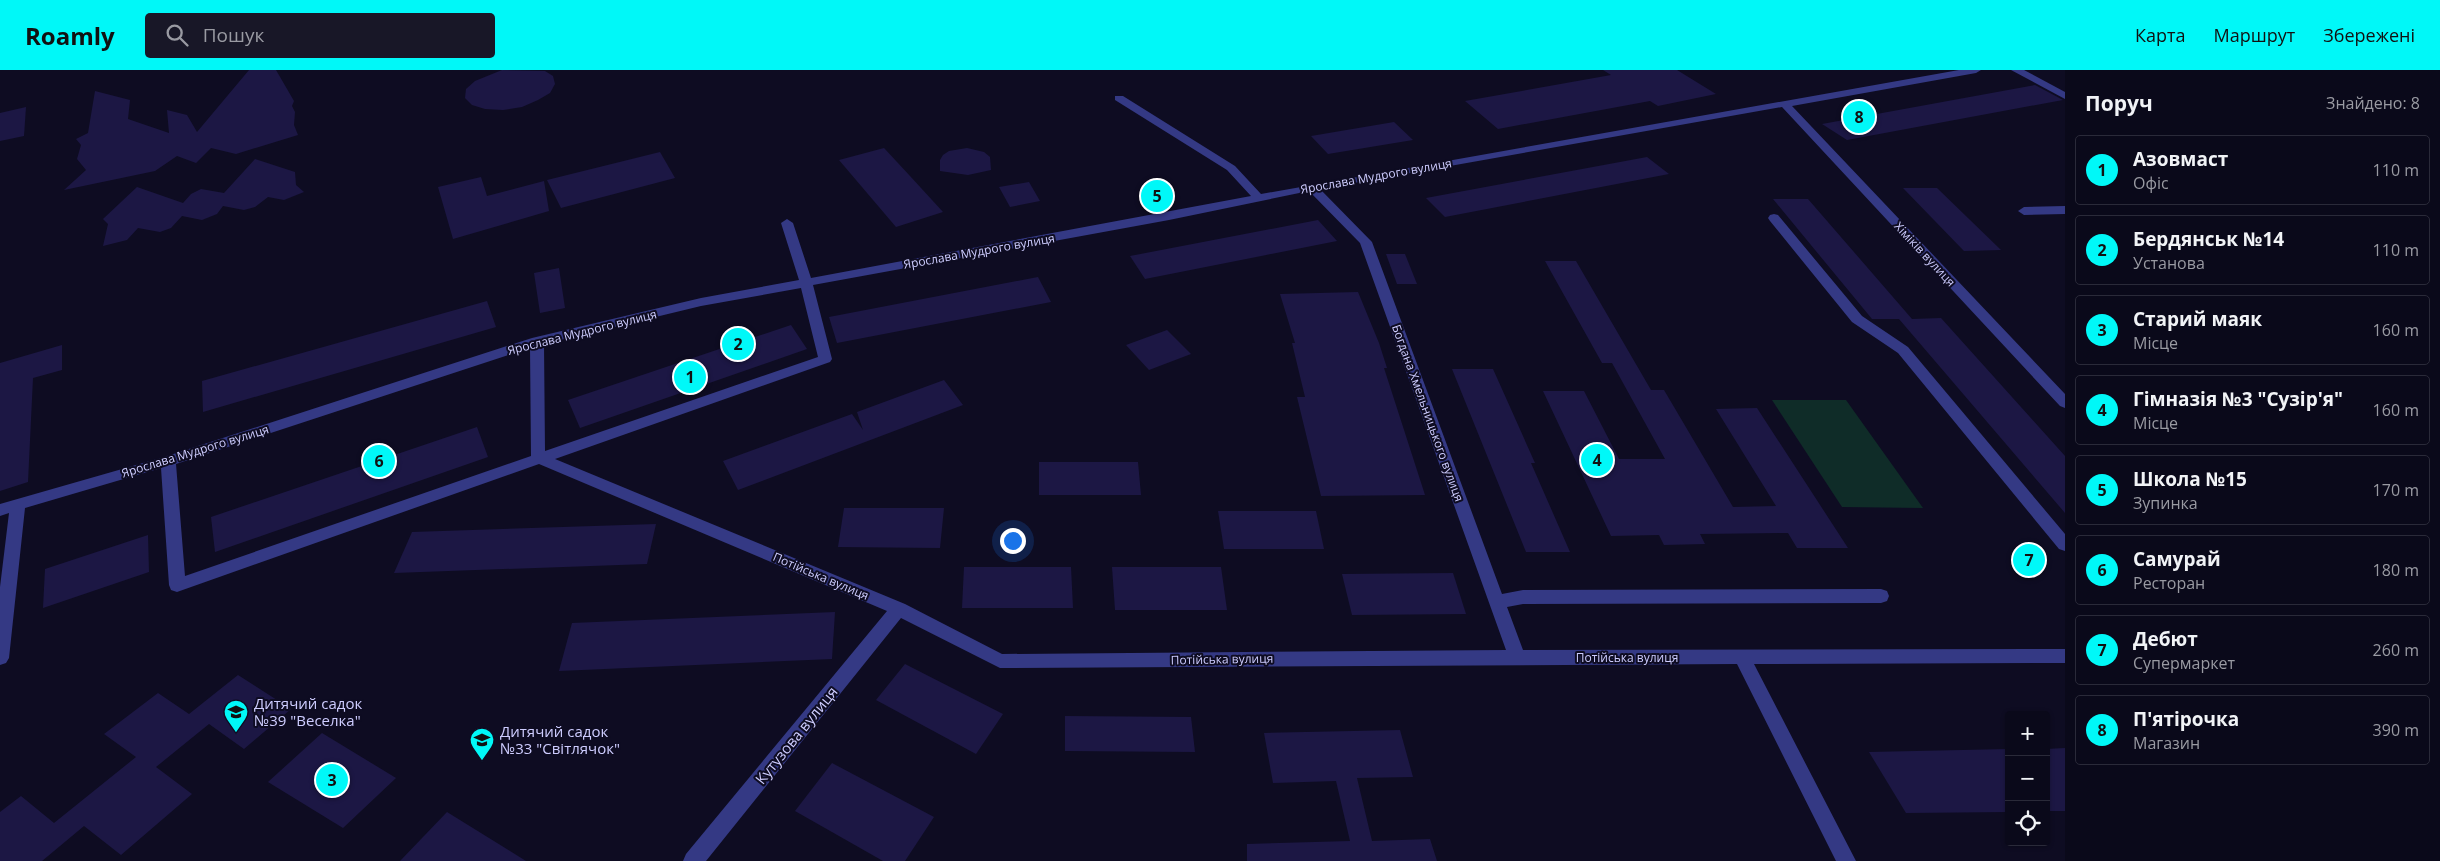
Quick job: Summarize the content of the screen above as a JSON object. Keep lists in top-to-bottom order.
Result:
{
  "streets": {
    "street": [
      "Ярослава Мудрого вулиця",
      "Хіміків вулиця",
      "Богдана Хмельницького вулиця",
      "Потійська вулиця",
      "Кутузова вулиця"
    ]
  },
  "crossings": [
    ["Ярослава Мудрого вулиця", "Хіміків вулиця"],
    ["Ярослава Мудрого вулиця", "Богдана Хмельницького вулиця"],
    ["Богдана Хмельницького вулиця", "Потійська вулиця"],
    ["Потійська вулиця", "Кутузова вулиця"]
  ],
  "places": {
    "school or university": ["Дитячий садок №39 \"Веселка\"", "Дитячий садок №33 \"Світлячок\""]
  },
  "page": {
    "header": "Roamly",
    "search": "Пошук",
    "nav": ["Карта", "Маршрут", "Збережені"],
    "heading": ["Поруч", "Знайдено: 8"],
    "pins": [
      "8",
      "5",
      "2",
      "1",
      "4",
      "6",
      "7",
      "3"
    ],
    "list": [
      {
        "mark": "1",
        "name": "Азовмаст",
        "note": "Офіс",
        "value": "110 m"
      },
      {
        "mark": "2",
        "name": "Бердянськ №14",
        "note": "Установа",
        "value": "110 m"
      },
      {
        "mark": "3",
        "name": "Старий маяк",
        "note": "Місце",
        "value": "160 m"
      },
      {
        "mark": "4",
        "name": "Гімназія №3 \"Сузір'я\"",
        "note": "Місце",
        "value": "160 m"
      },
      {
        "mark": "5",
        "name": "Школа №15",
        "note": "Зупинка",
        "value": "170 m"
      },
      {
        "mark": "6",
        "name": "Самурай",
        "note": "Ресторан",
        "value": "180 m"
      },
      {
        "mark": "7",
        "name": "Дебют",
        "note": "Супермаркет",
        "value": "260 m"
      },
      {
        "mark": "8",
        "name": "П'ятірочка",
        "note": "Магазин",
        "value": "390 m"
      }
    ],
    "map_buttons": ["+", "−"]
  }
}
